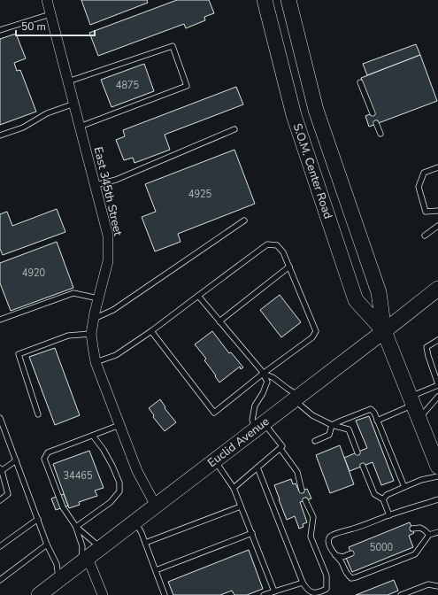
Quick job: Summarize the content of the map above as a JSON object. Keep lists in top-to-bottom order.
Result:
{
  "streets": {
    "main road": ["S.O.M. Center Road", "Euclid Avenue"],
    "street": ["East 345th Street"]
  },
  "crossings": [
    ["S.O.M. Center Road", "Euclid Avenue"],
    ["East 345th Street", "Euclid Avenue"]
  ],
  "house_numbers": [
    "4875",
    "4925",
    "4920",
    "34465",
    "5000"
  ],
  "scale_bar": "50 m"
}
